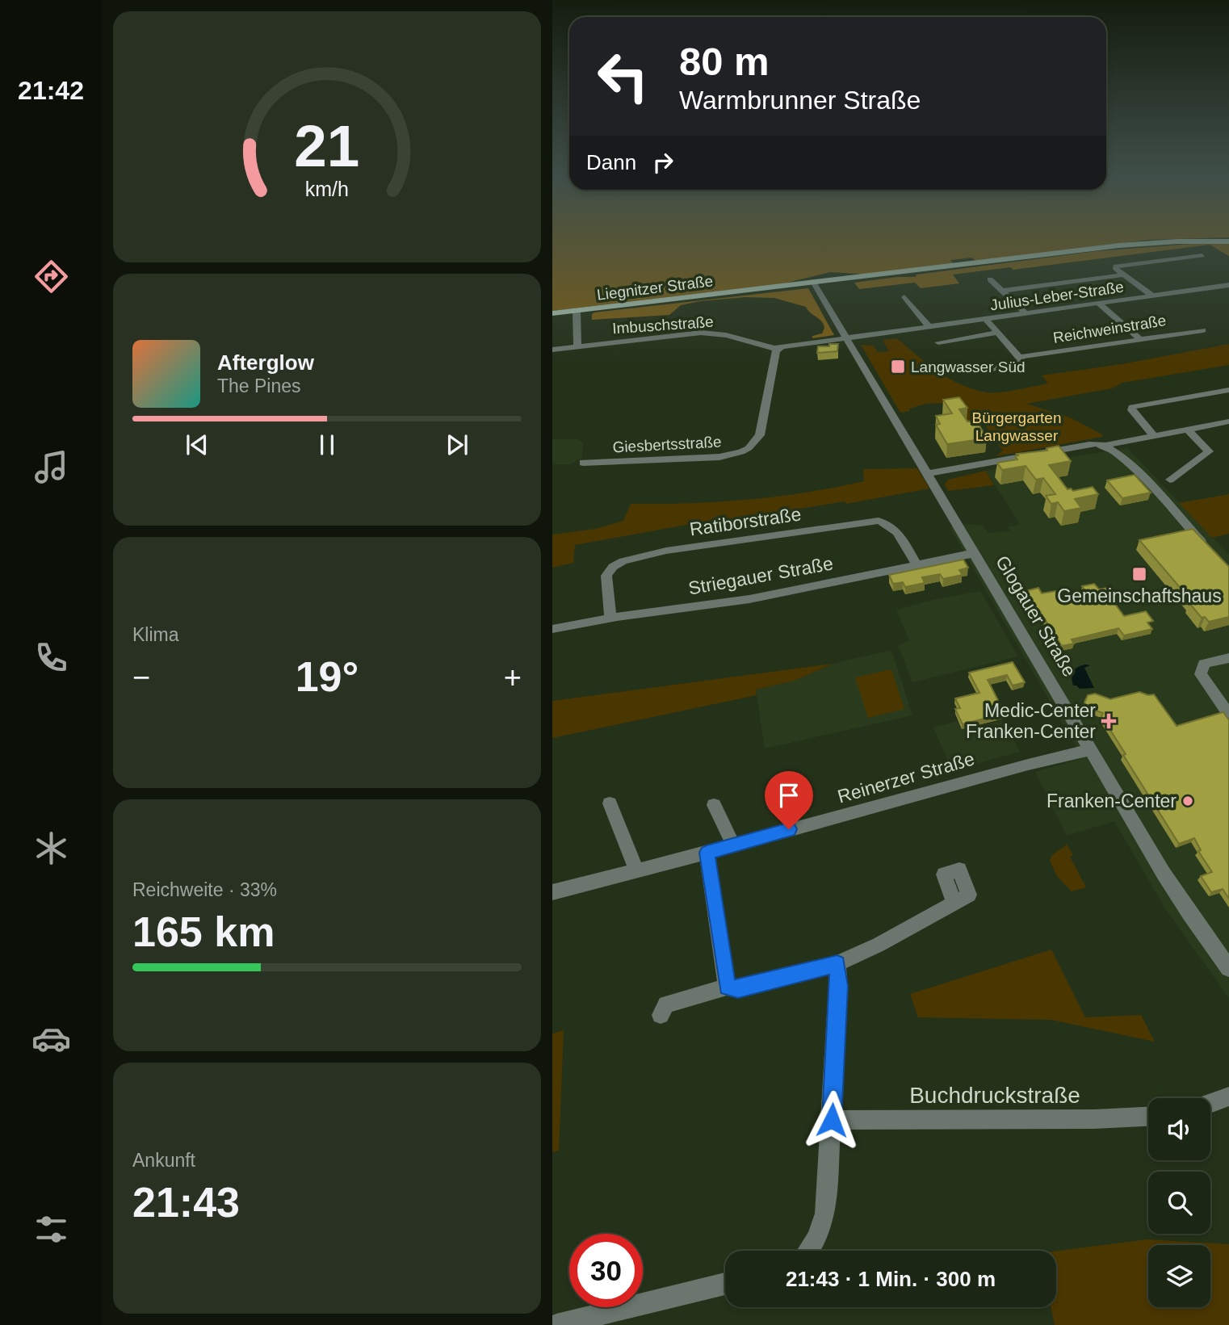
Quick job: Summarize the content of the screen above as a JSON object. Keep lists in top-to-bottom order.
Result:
{
  "streets": {
    "main road": ["Liegnitzer Straße"],
    "street": [
      "Julius-Leber-Straße",
      "Imbuschstraße",
      "Reichweinstraße",
      "Giesbertsstraße",
      "Ratiborstraße",
      "Striegauer Straße",
      "Glogauer Straße",
      "Reinerzer Straße",
      "Buchdruckstraße"
    ]
  },
  "crossings": [
    ["Liegnitzer Straße", "Glogauer Straße"],
    ["Julius-Leber-Straße", "Imbuschstraße"],
    ["Julius-Leber-Straße", "Glogauer Straße"],
    ["Imbuschstraße", "Giesbertsstraße"],
    ["Imbuschstraße", "Glogauer Straße"],
    ["Ratiborstraße", "Striegauer Straße"],
    ["Striegauer Straße", "Glogauer Straße"],
    ["Glogauer Straße", "Reinerzer Straße"]
  ],
  "parks": ["Bürgergarten Langwasser"],
  "places": {
    "transit": ["Langwasser Süd", "Gemeinschaftshaus"],
    "health": ["Medic-Center Franken-Center"],
    "other": ["Franken-Center"]
  },
  "page": {
    "tabs": "21:42",
    "turn": ["80 m", "Warmbrunner Straße"],
    "then": "Dann",
    "song": ["Afterglow", "The Pines"],
    "tile": [
      "Klima",
      ["Reichweite · 33%", "165 km"],
      ["Ankunft", "21:43"]
    ],
    "heat": ["−", "19°", "+"],
    "limit": "30",
    "trip": "21:43 · 1 Min. · 300 m",
    "gauge": ["21", "km/h"]
  }
}
